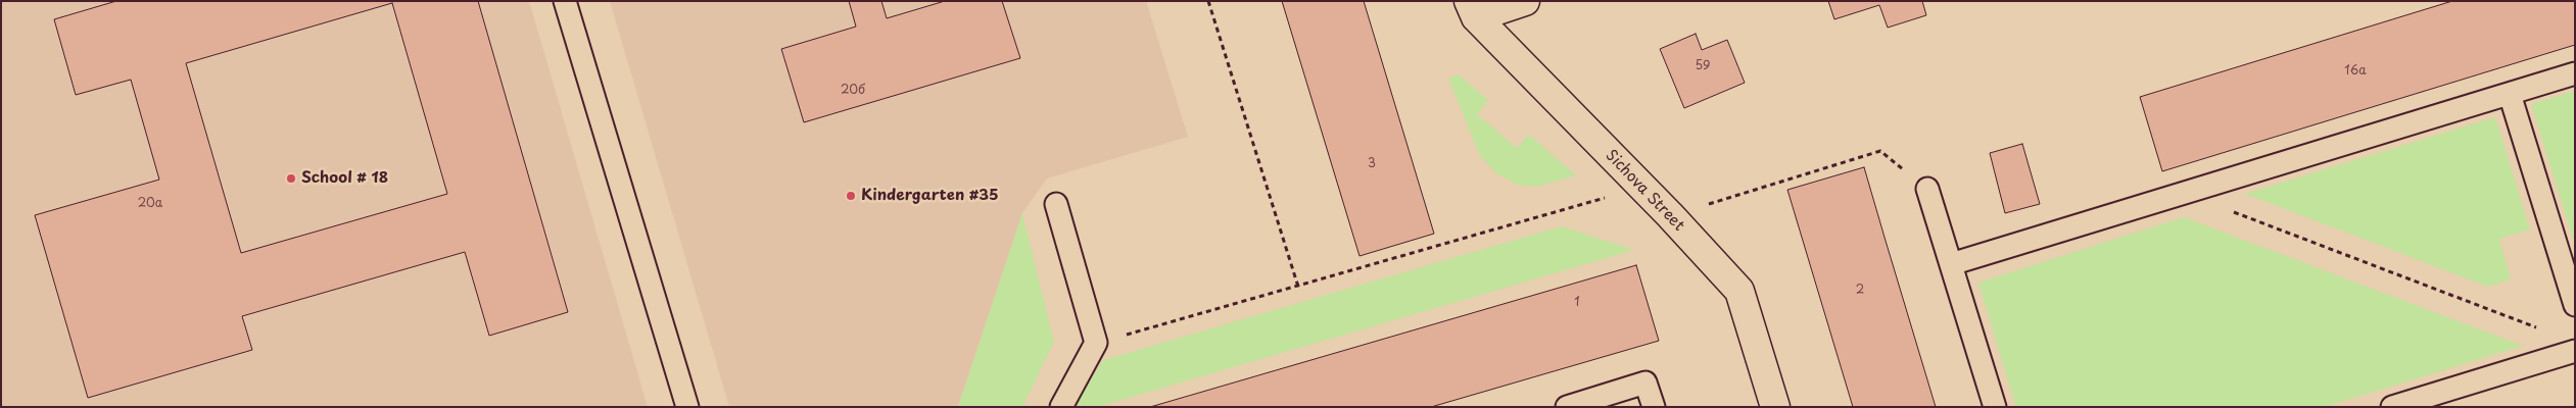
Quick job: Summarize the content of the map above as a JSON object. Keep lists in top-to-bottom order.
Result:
{
  "streets": {
    "street": ["Sichova Street"]
  },
  "places": ["School # 18", "Kindergarten #35"],
  "house_numbers": [
    "59",
    "16а",
    "20б",
    "3",
    "20а",
    "2",
    "1"
  ]
}
